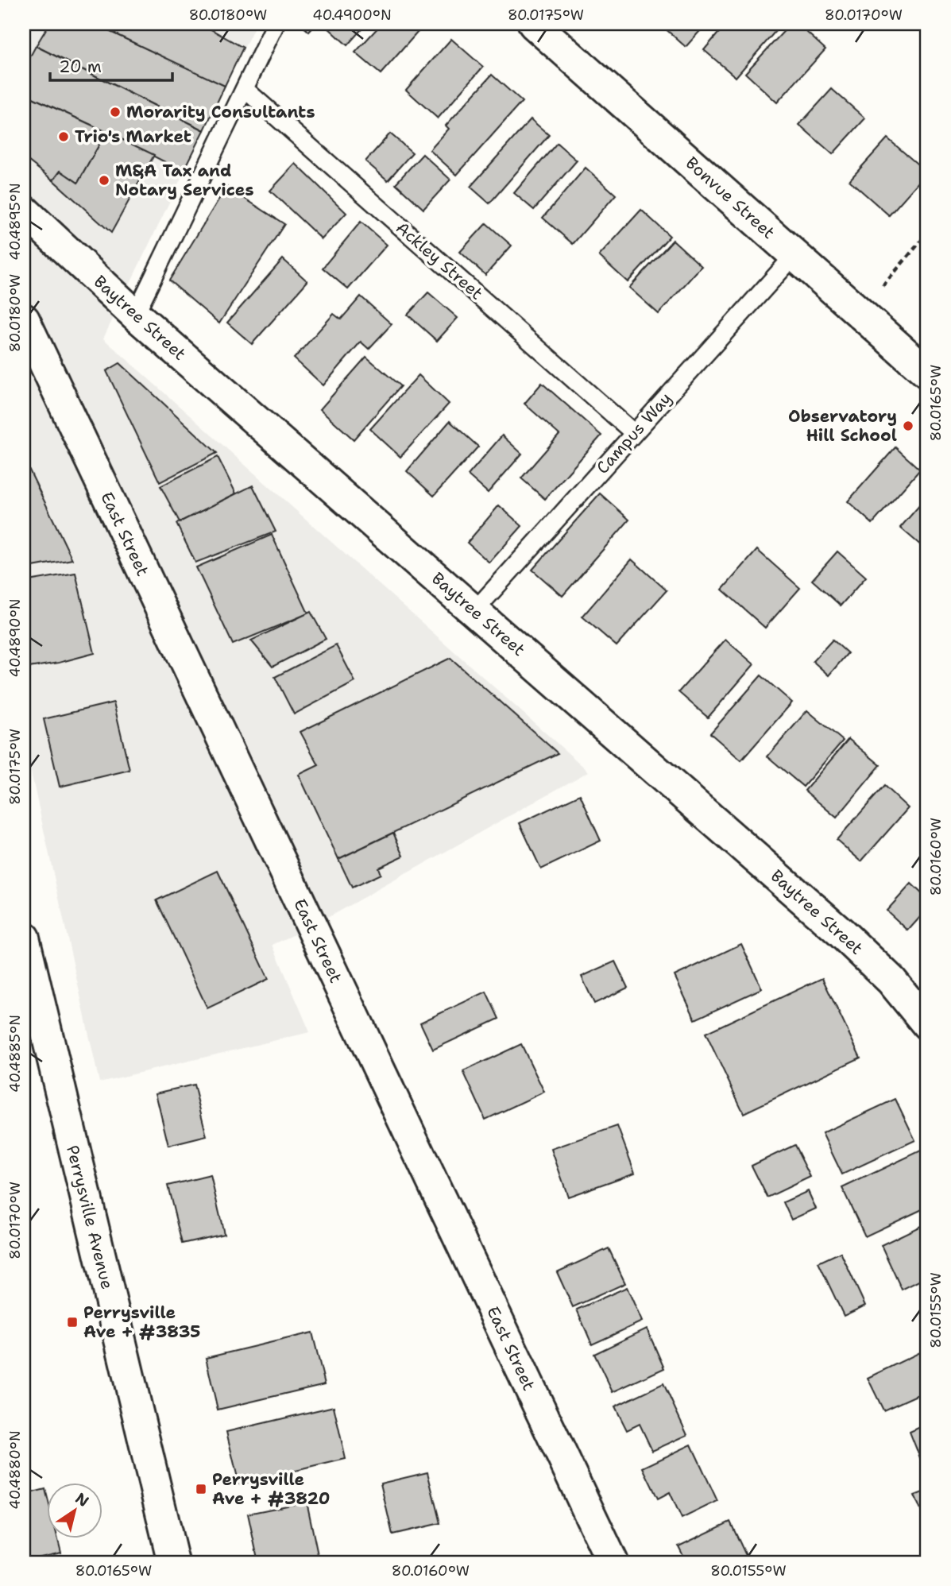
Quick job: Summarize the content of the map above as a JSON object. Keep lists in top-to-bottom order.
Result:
{
  "streets": {
    "street": [
      "Bonvue Street",
      "Baytree Street",
      "East Street",
      "Perrysville Avenue"
    ],
    "lane": ["Ackley Street", "Campus Way"]
  },
  "crossings": [
    ["Bonvue Street", "Campus Way"],
    ["Ackley Street", "Campus Way"],
    ["Baytree Street", "Campus Way"]
  ],
  "places": {
    "other": [
      "Morarity Consultants",
      "Trio's Market",
      "M&A Tax and Notary Services",
      "Observatory Hill School"
    ],
    "transit": ["Perrysville Ave + #3835", "Perrysville Ave + #3820"]
  },
  "scale_bar": "20 m",
  "north": "top right",
  "coordinates": [
    "80.0180°W",
    "40.4900°N",
    "80.0175°W",
    "80.0170°W",
    "40.4895°N",
    "80.0165°W",
    "40.4890°N",
    "80.0160°W",
    "40.4885°N",
    "80.0155°W",
    "40.4880°N"
  ]
}
